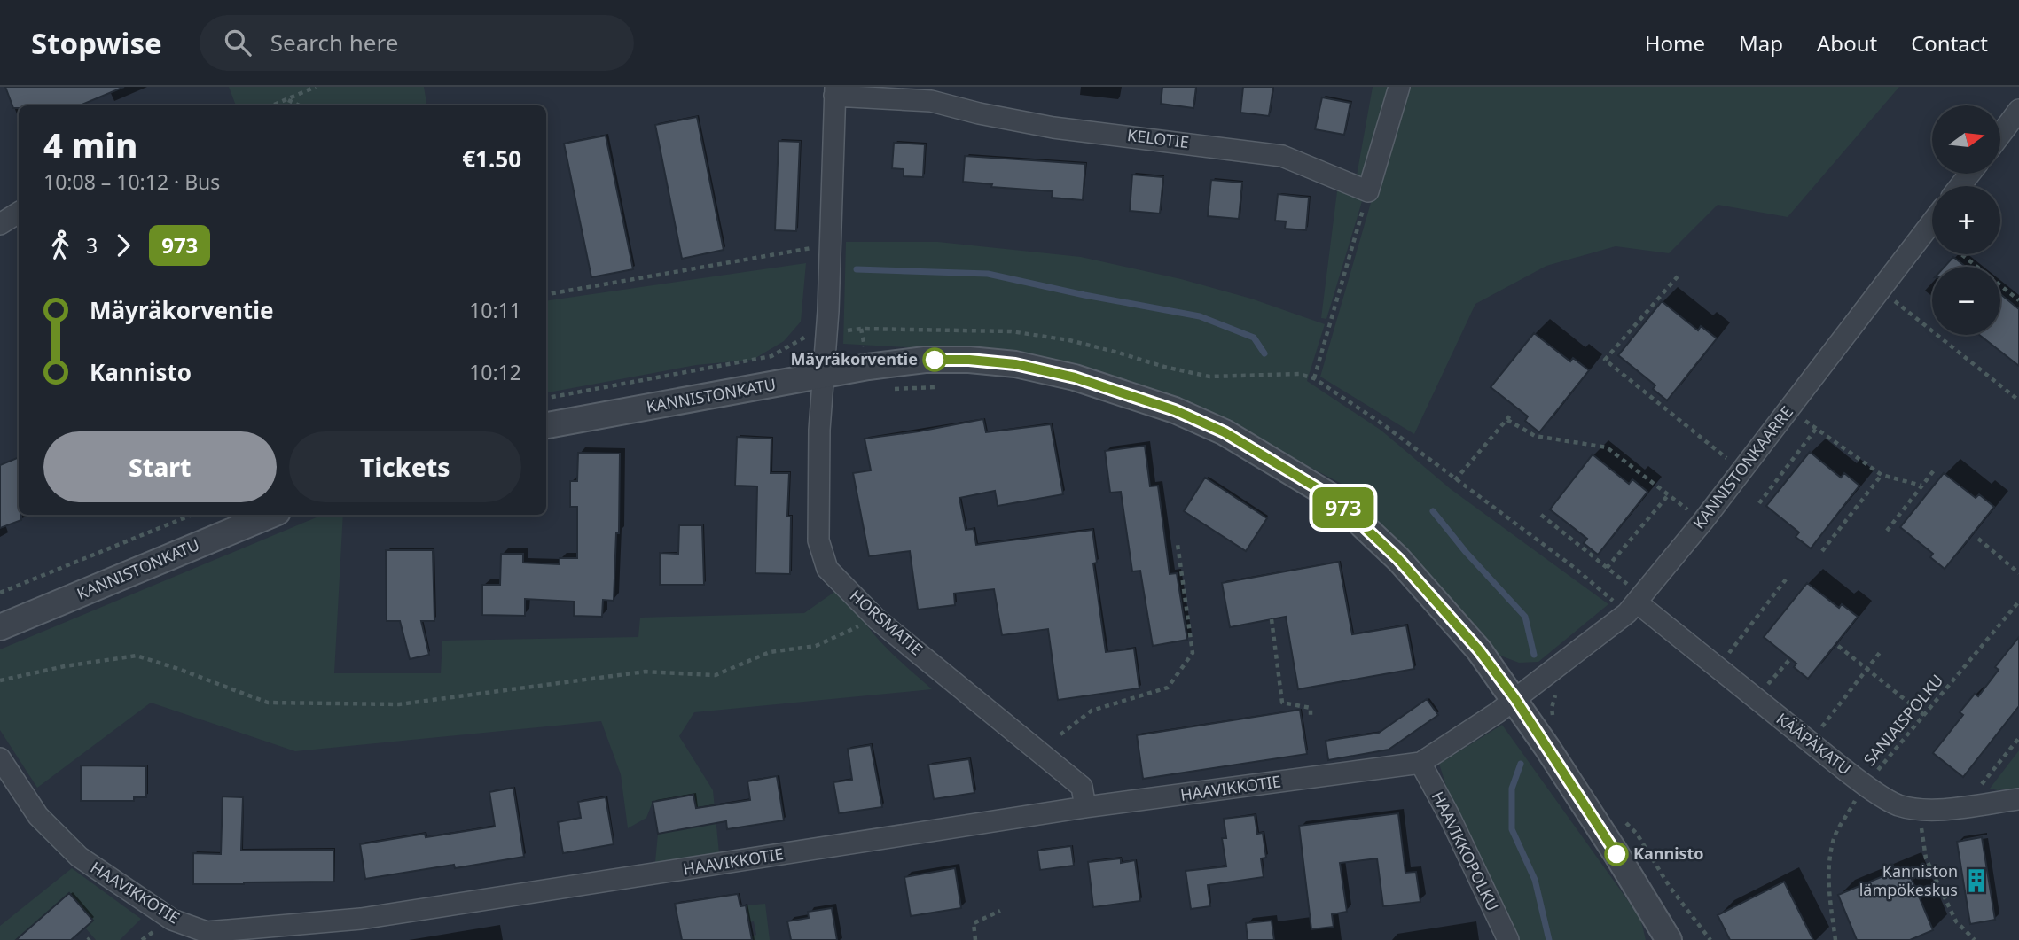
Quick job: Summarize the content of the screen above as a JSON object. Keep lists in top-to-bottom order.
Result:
{
  "streets": {
    "street": [
      "KELOTIE",
      "KANNISTONKATU",
      "KANNISTONKAARRE",
      "HORSMATIE",
      "KÄÄPÄKATU",
      "HAAVIKKOTIE",
      "HAAVIKKOPOLKU"
    ],
    "path": ["SANIAISPOLKU"]
  },
  "crossings": [
    ["KANNISTONKATU", "KANNISTONKAARRE"],
    ["KANNISTONKATU", "HORSMATIE"],
    ["KANNISTONKATU", "HAAVIKKOTIE"],
    ["KANNISTONKAARRE", "KÄÄPÄKATU"],
    ["KANNISTONKAARRE", "HAAVIKKOTIE"],
    ["HORSMATIE", "HAAVIKKOTIE"],
    ["SANIAISPOLKU", "KÄÄPÄKATU"],
    ["HAAVIKKOTIE", "HAAVIKKOPOLKU"]
  ],
  "places": {
    "other": ["Mäyräkorventie", "Kannisto"],
    "building": ["Kanniston lämpökeskus"]
  },
  "lines": ["bus line 973"],
  "north": "right",
  "page": {
    "header": "Stopwise",
    "search": "Search here",
    "nav": [
      "Home",
      "Map",
      "About",
      "Contact"
    ],
    "on_map": "973",
    "map_buttons": ["+", "−"],
    "heading": ["4 min", "10:08 – 10:12 · Bus", "€1.50"],
    "legs": ["3", "973"],
    "list": [
      {
        "name": "Mäyräkorventie",
        "value": "10:11"
      },
      {
        "name": "Kannisto",
        "value": "10:12"
      }
    ],
    "buttons": ["Start", "Tickets"]
  }
}
